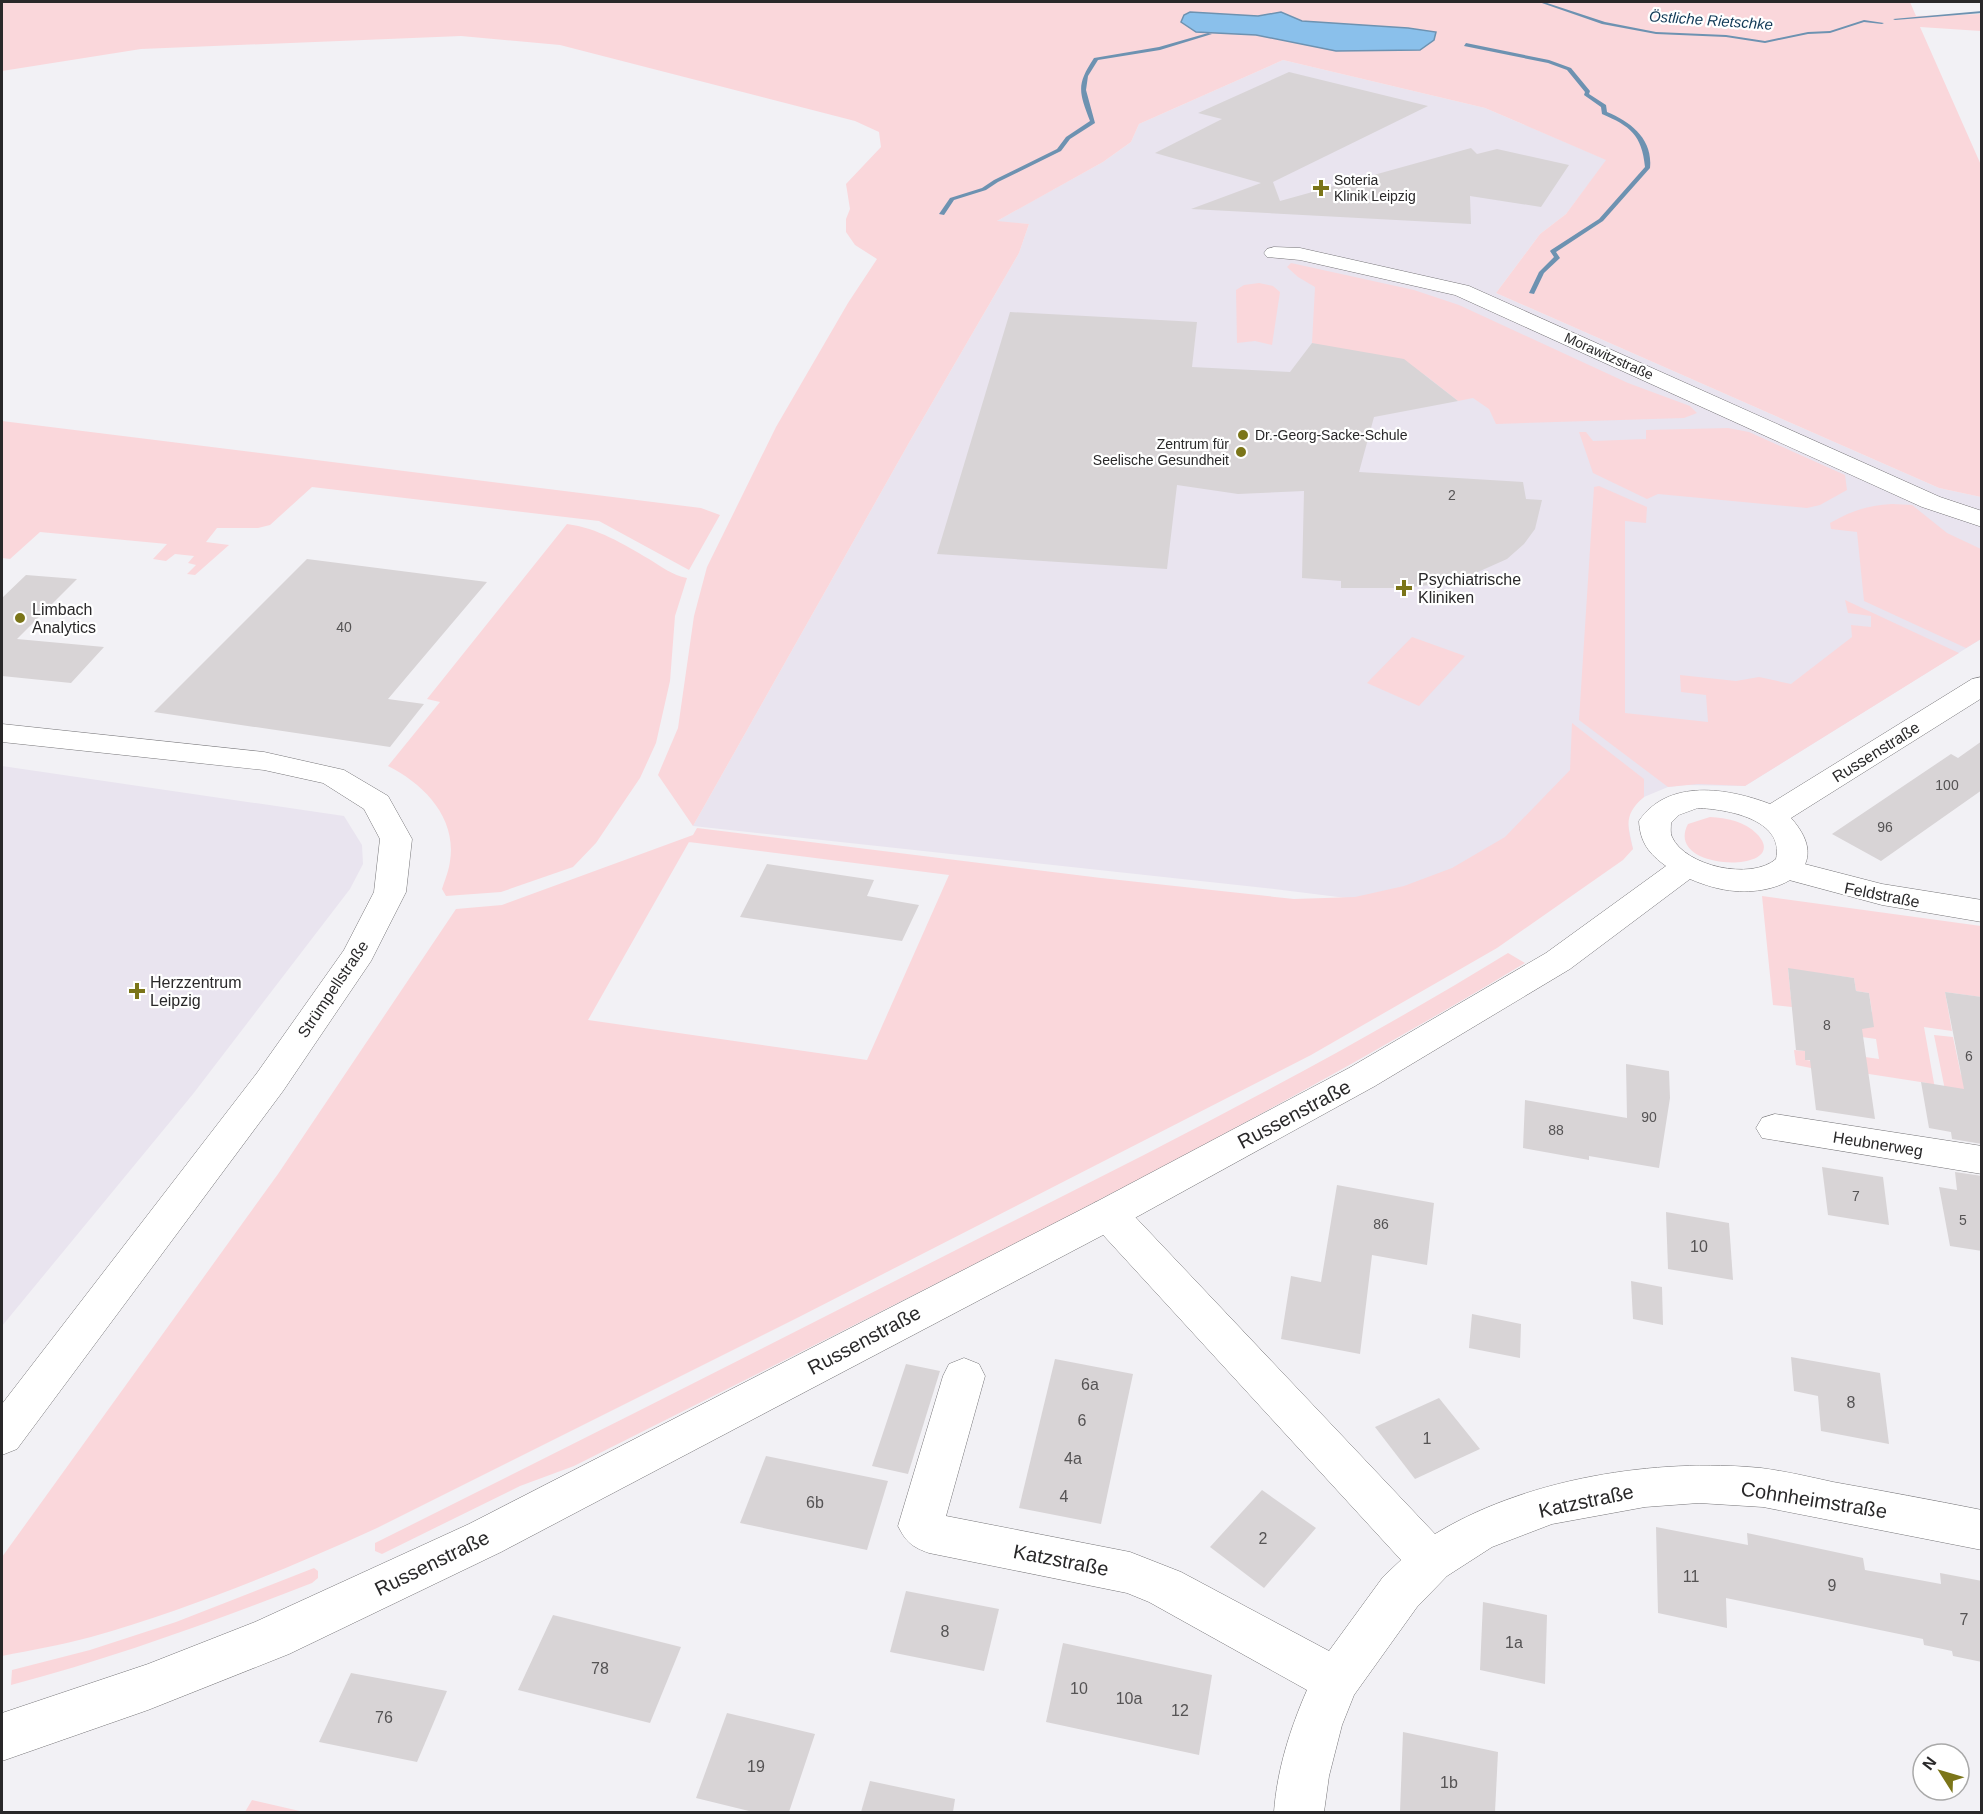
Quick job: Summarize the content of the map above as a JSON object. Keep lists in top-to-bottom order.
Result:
{
  "streets": {
    "street": [
      "Morawitzstraße",
      "Russenstraße",
      "Feldstraße",
      "Strümpellstraße",
      "Heubnerweg",
      "Cohnheimstraße",
      "Katzstraße"
    ]
  },
  "crossings": [
    ["Russenstraße", "Feldstraße"],
    ["Cohnheimstraße", "Katzstraße"]
  ],
  "water": ["Östliche Rietschke"],
  "places": {
    "health": ["Soteria Klinik Leipzig", "Psychiatrische Kliniken", "Herzzentrum Leipzig"],
    "other": ["Dr.-Georg-Sacke-Schule", "Zentrum für Seelische Gesundheit", "Limbach Analytics"]
  },
  "house_numbers": [
    "2",
    "40",
    "100",
    "96",
    "8",
    "6",
    "90",
    "88",
    "7",
    "5",
    "86",
    "10",
    "6a",
    "8",
    "6",
    "1",
    "4a",
    "4",
    "6b",
    "2",
    "11",
    "9",
    "7",
    "8",
    "1a",
    "78",
    "10",
    "10a",
    "12",
    "76",
    "19",
    "1b"
  ],
  "north": "top left"
}
